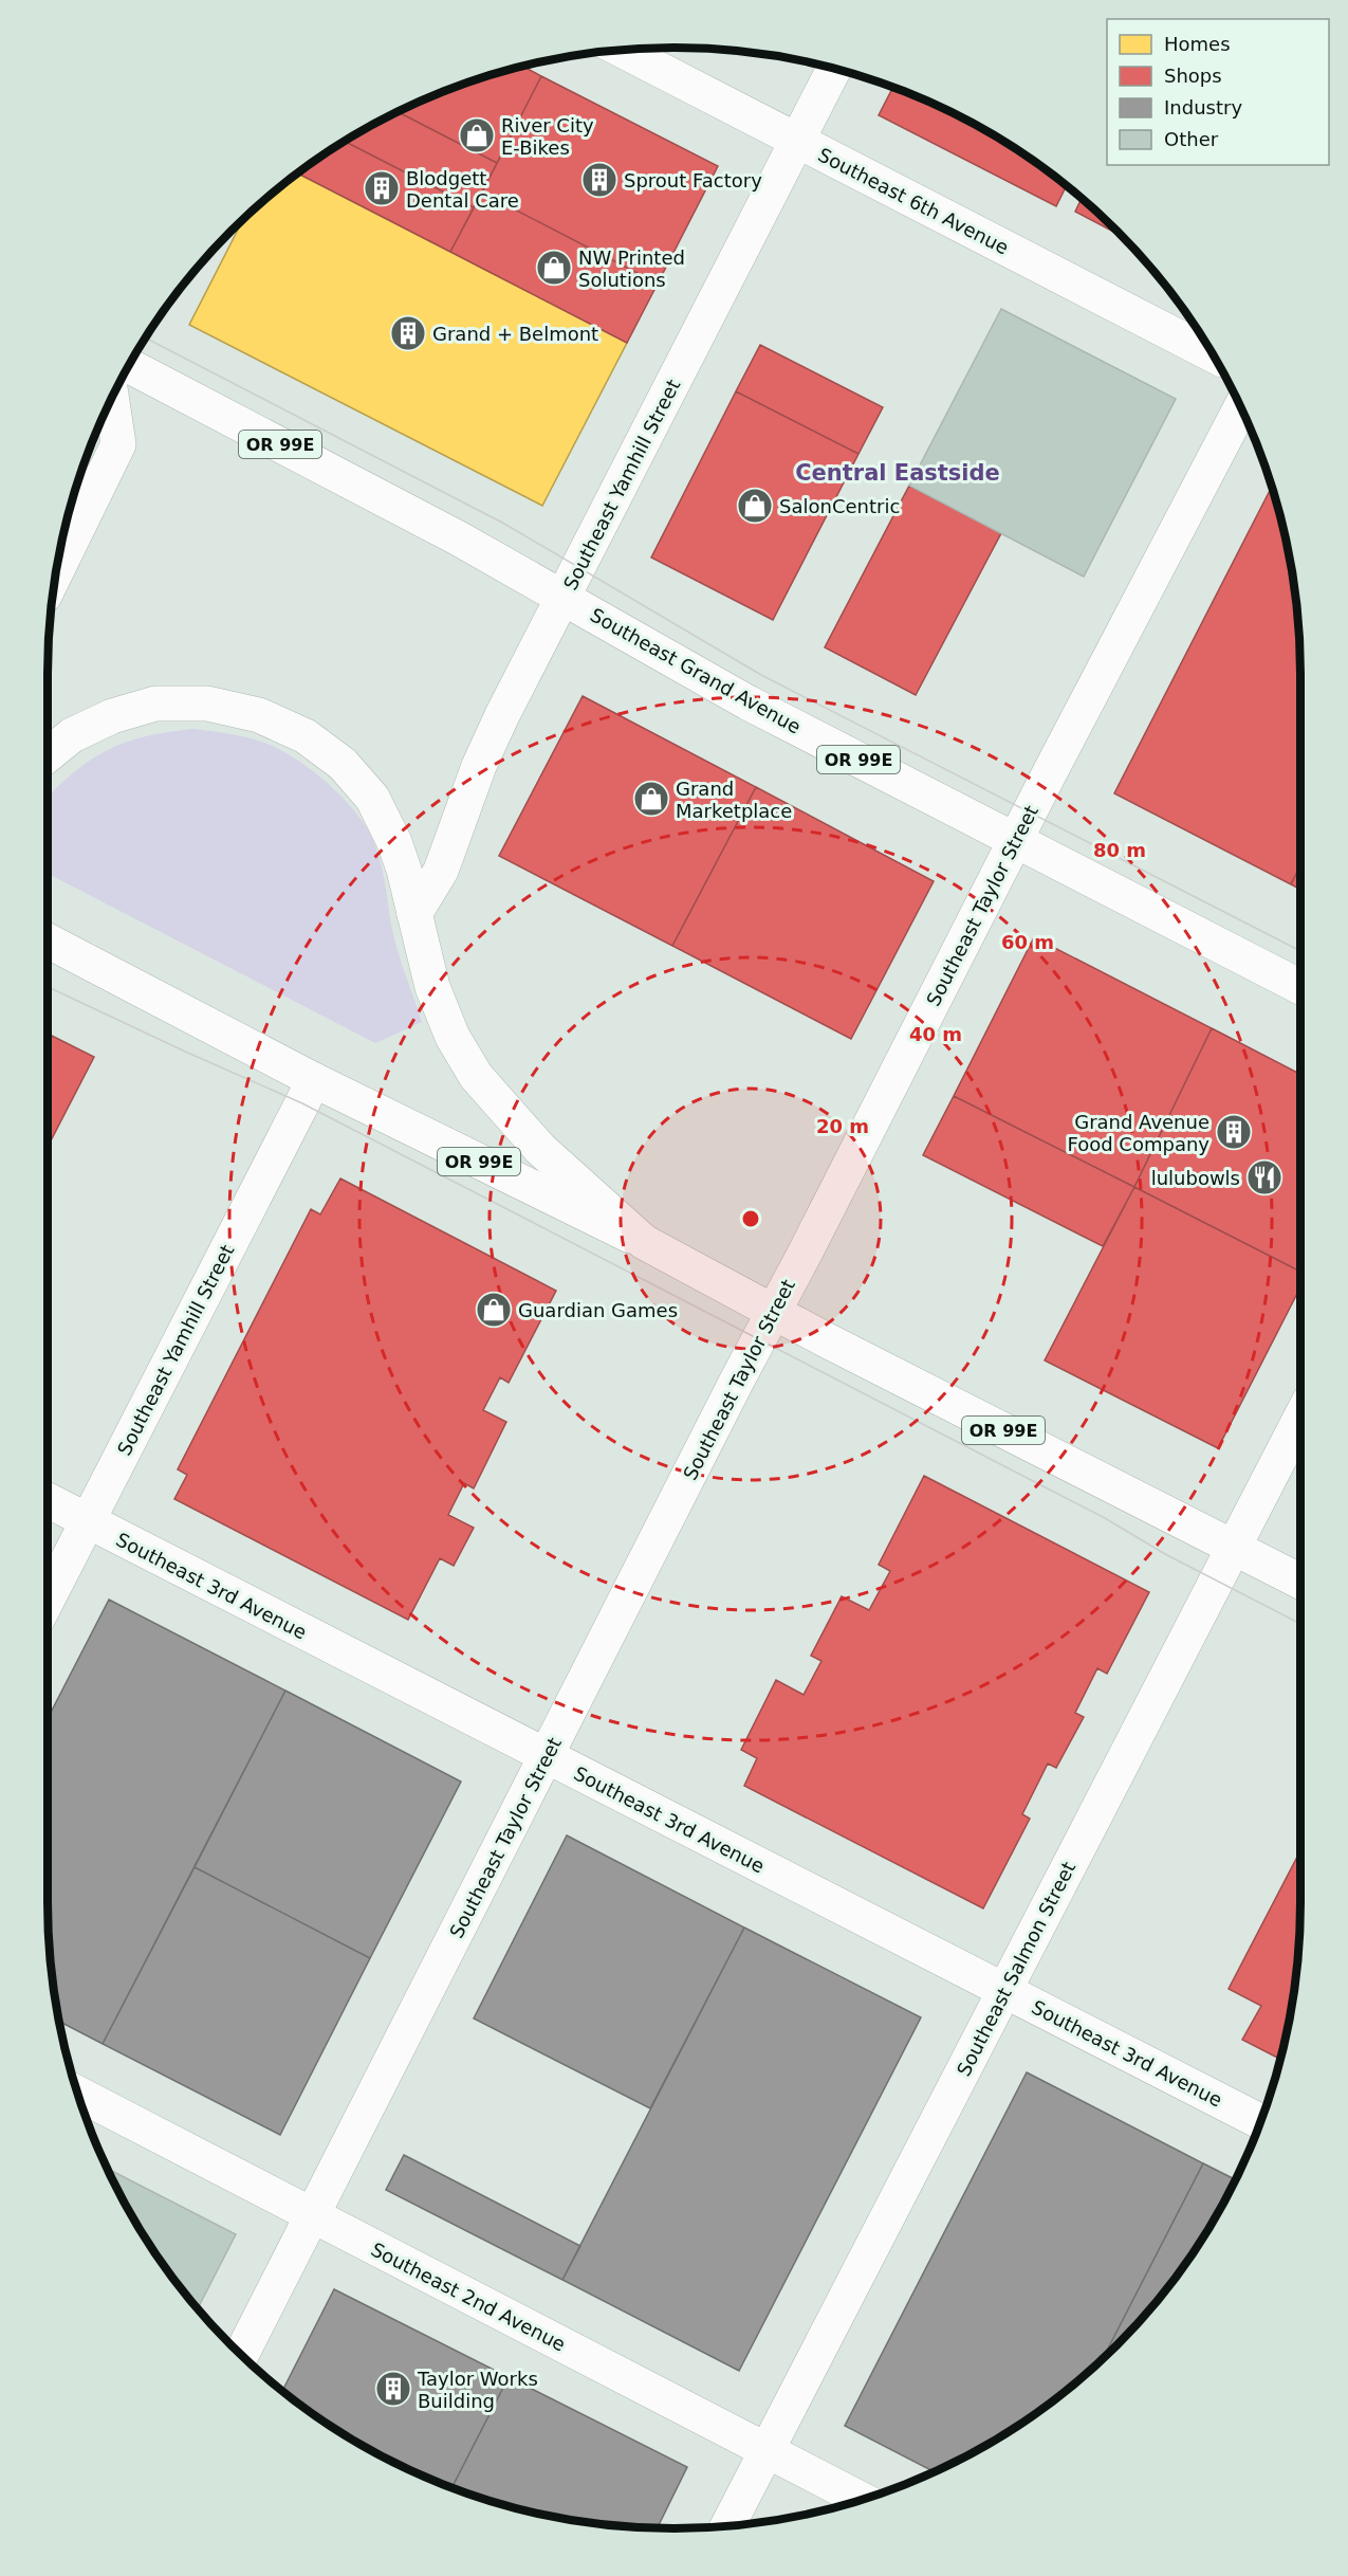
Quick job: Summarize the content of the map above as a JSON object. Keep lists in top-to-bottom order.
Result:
{
  "streets": {
    "main road": [
      "Southeast 6th Avenue",
      "OR 99E",
      "Southeast Yamhill Street",
      "Southeast Grand Avenue",
      "Southeast Taylor Street",
      "Southeast 3rd Avenue",
      "Southeast Salmon Street",
      "Southeast 2nd Avenue"
    ]
  },
  "crossings": [
    ["Southeast 6th Avenue", "Southeast Yamhill Street"],
    ["OR 99E", "Southeast Yamhill Street"],
    ["OR 99E", "Southeast Taylor Street"],
    ["OR 99E", "Southeast Salmon Street"],
    ["Southeast Yamhill Street", "Southeast Grand Avenue"],
    ["Southeast Yamhill Street", "Southeast 3rd Avenue"],
    ["Southeast Grand Avenue", "Southeast Taylor Street"],
    ["Southeast Taylor Street", "Southeast 3rd Avenue"],
    ["Southeast Taylor Street", "Southeast 2nd Avenue"],
    ["Southeast 3rd Avenue", "Southeast Salmon Street"],
    ["Southeast Salmon Street", "Southeast 2nd Avenue"]
  ],
  "districts": ["Central Eastside"],
  "places": {
    "shop": [
      "River City E-Bikes",
      "NW Printed Solutions",
      "SalonCentric",
      "Grand Marketplace",
      "Guardian Games"
    ],
    "building": [
      "Sprout Factory",
      "Blodgett Dental Care",
      "Grand + Belmont",
      "Grand Avenue Food Company",
      "Taylor Works Building"
    ],
    "restaurant": ["lulubowls"]
  },
  "legend": [
    "Homes",
    "Shops",
    "Industry",
    "Other"
  ],
  "rings": [
    "80 m",
    "60 m",
    "40 m",
    "20 m"
  ]
}
